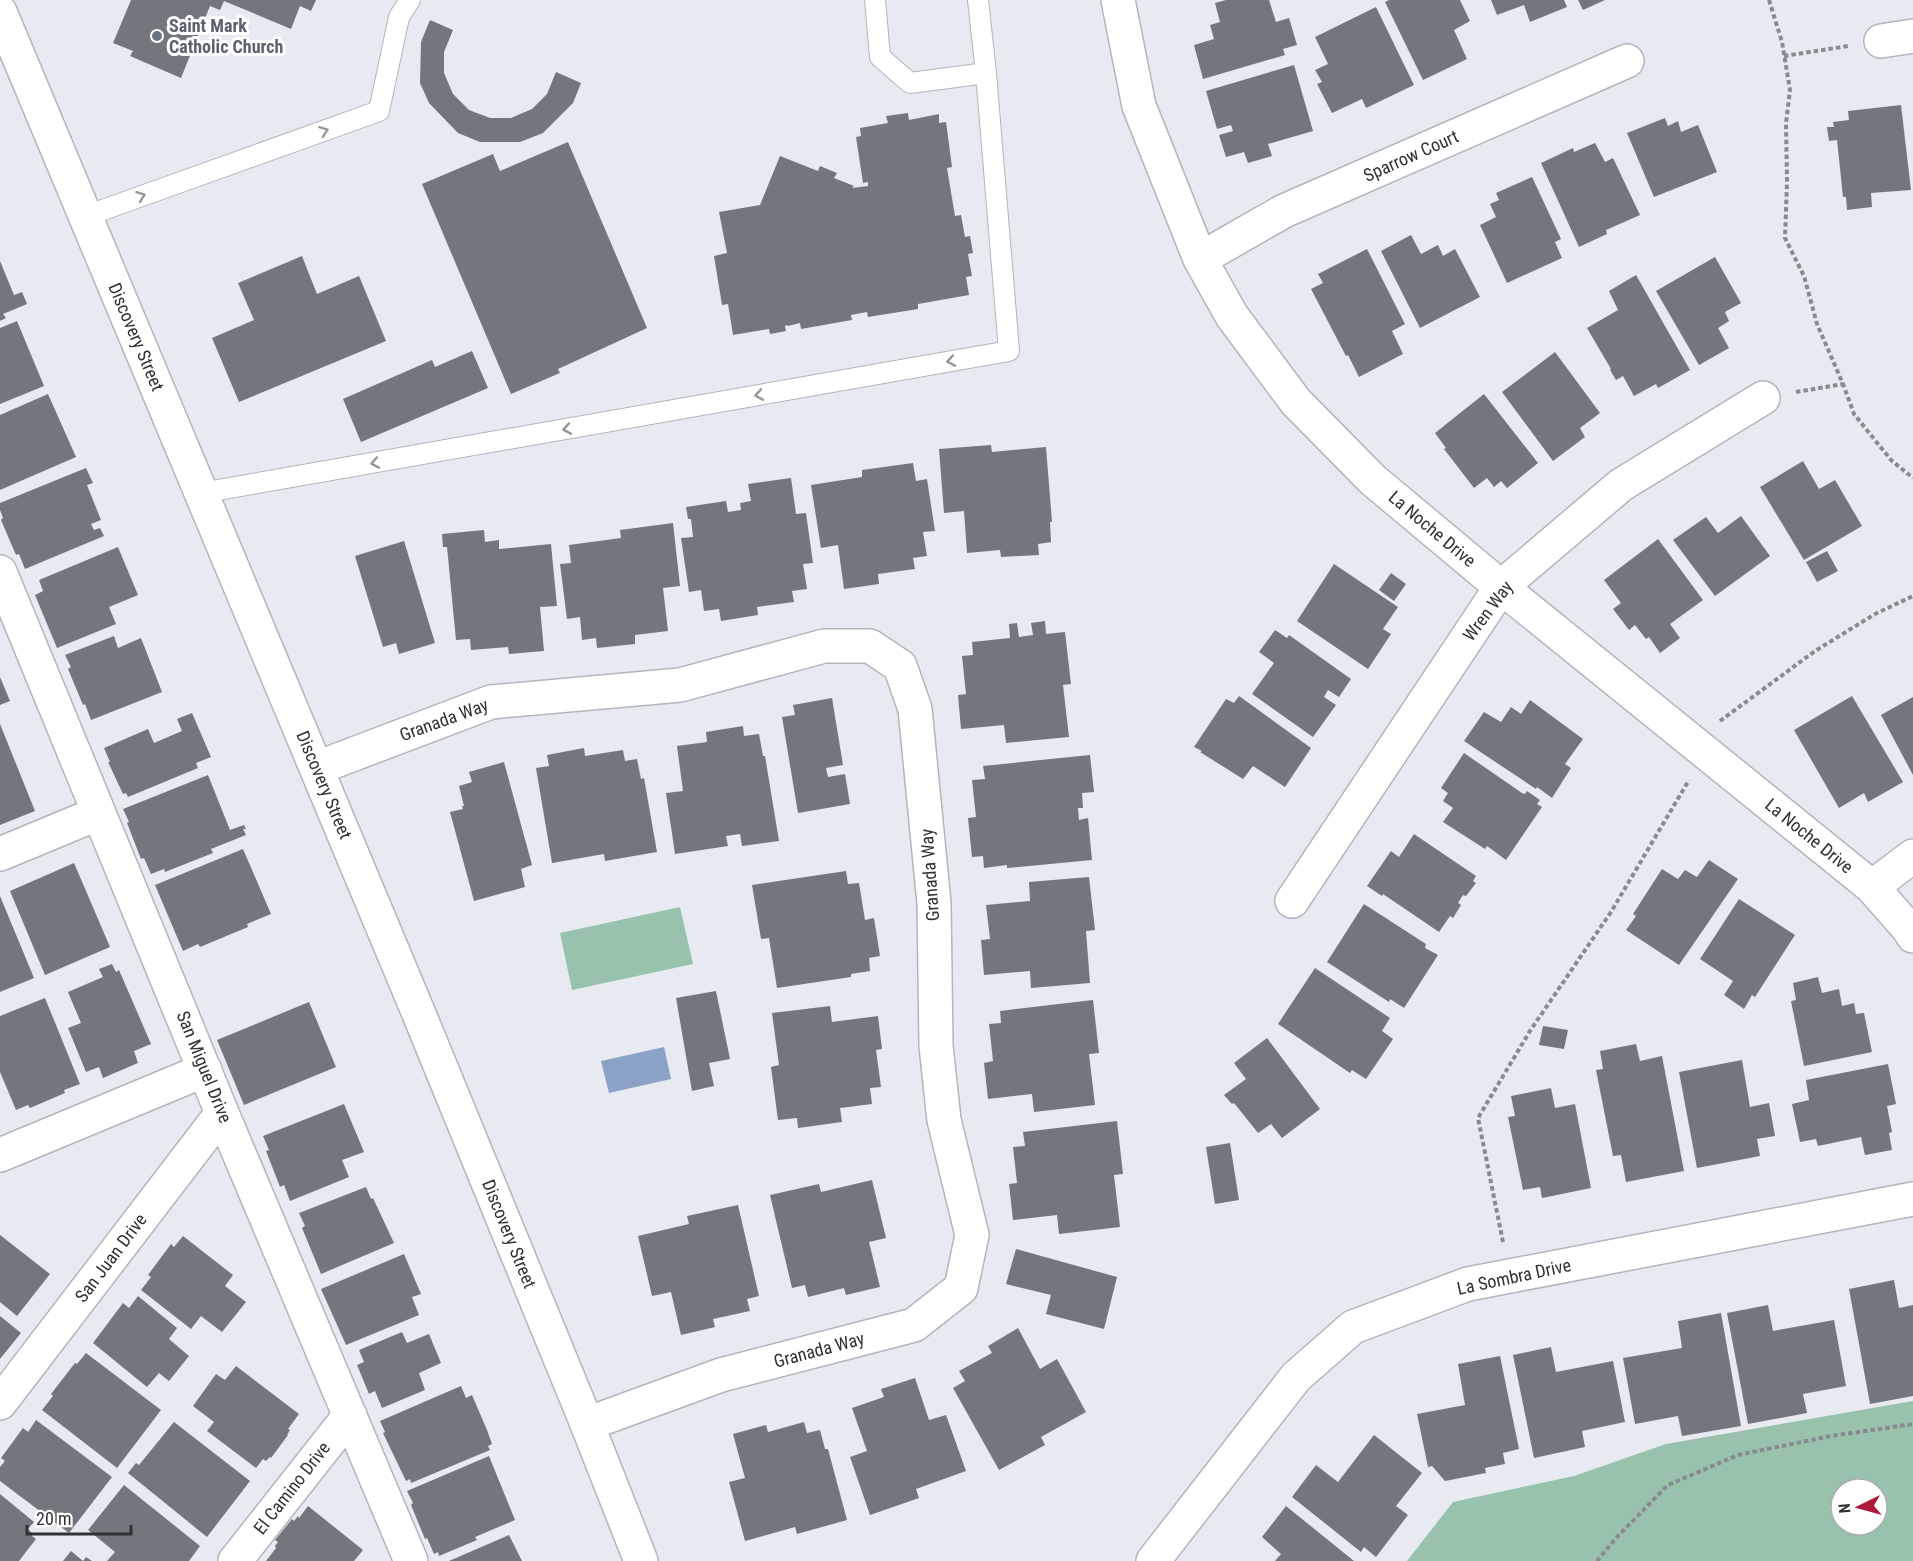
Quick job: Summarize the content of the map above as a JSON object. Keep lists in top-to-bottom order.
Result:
{
  "streets": {
    "street": [
      "Sparrow Court",
      "Discovery Street",
      "La Noche Drive",
      "Wren Way",
      "Granada Way",
      "San Miguel Drive",
      "San Juan Drive",
      "La Sombra Drive",
      "El Camino Drive"
    ]
  },
  "crossings": [
    ["Sparrow Court", "La Noche Drive"],
    ["Discovery Street", "Granada Way"],
    ["La Noche Drive", "Wren Way"],
    ["San Miguel Drive", "San Juan Drive"],
    ["San Miguel Drive", "El Camino Drive"]
  ],
  "places": ["Saint Mark Catholic Church"],
  "scale_bar": "20 m",
  "north": "left"
}
